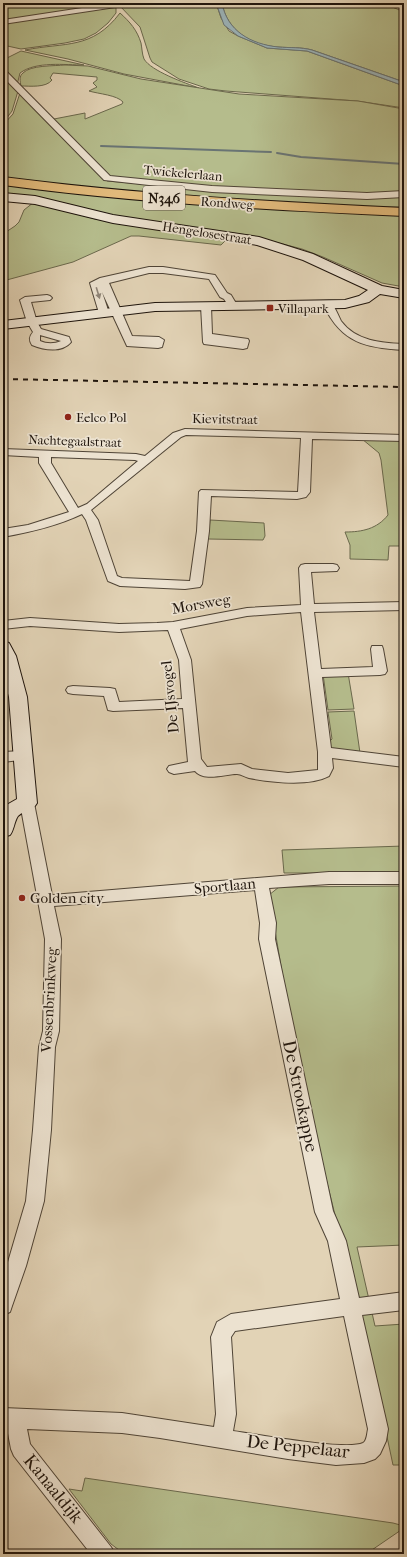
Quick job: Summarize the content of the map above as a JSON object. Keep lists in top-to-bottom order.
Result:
{
  "streets": {
    "main road": ["N346", "Rondweg"],
    "street": [
      "Twickelerlaan",
      "Hengelosestraat",
      "Kievitstraat",
      "Nachtegaalstraat",
      "Morsweg",
      "De IJsvogel",
      "Sportlaan",
      "Vossenbrinkweg",
      "De Strookappe",
      "De Peppelaar",
      "Kanaaldijk"
    ]
  },
  "crossings": [
    ["Kievitstraat", "Nachtegaalstraat"],
    ["Morsweg", "De IJsvogel"],
    ["Sportlaan", "Vossenbrinkweg"],
    ["Sportlaan", "De Strookappe"],
    ["De Strookappe", "De Peppelaar"],
    ["De Peppelaar", "Kanaaldijk"]
  ],
  "places": {
    "transit": ["Villapark"],
    "other": ["Eelco Pol", "Golden city"]
  }
}
